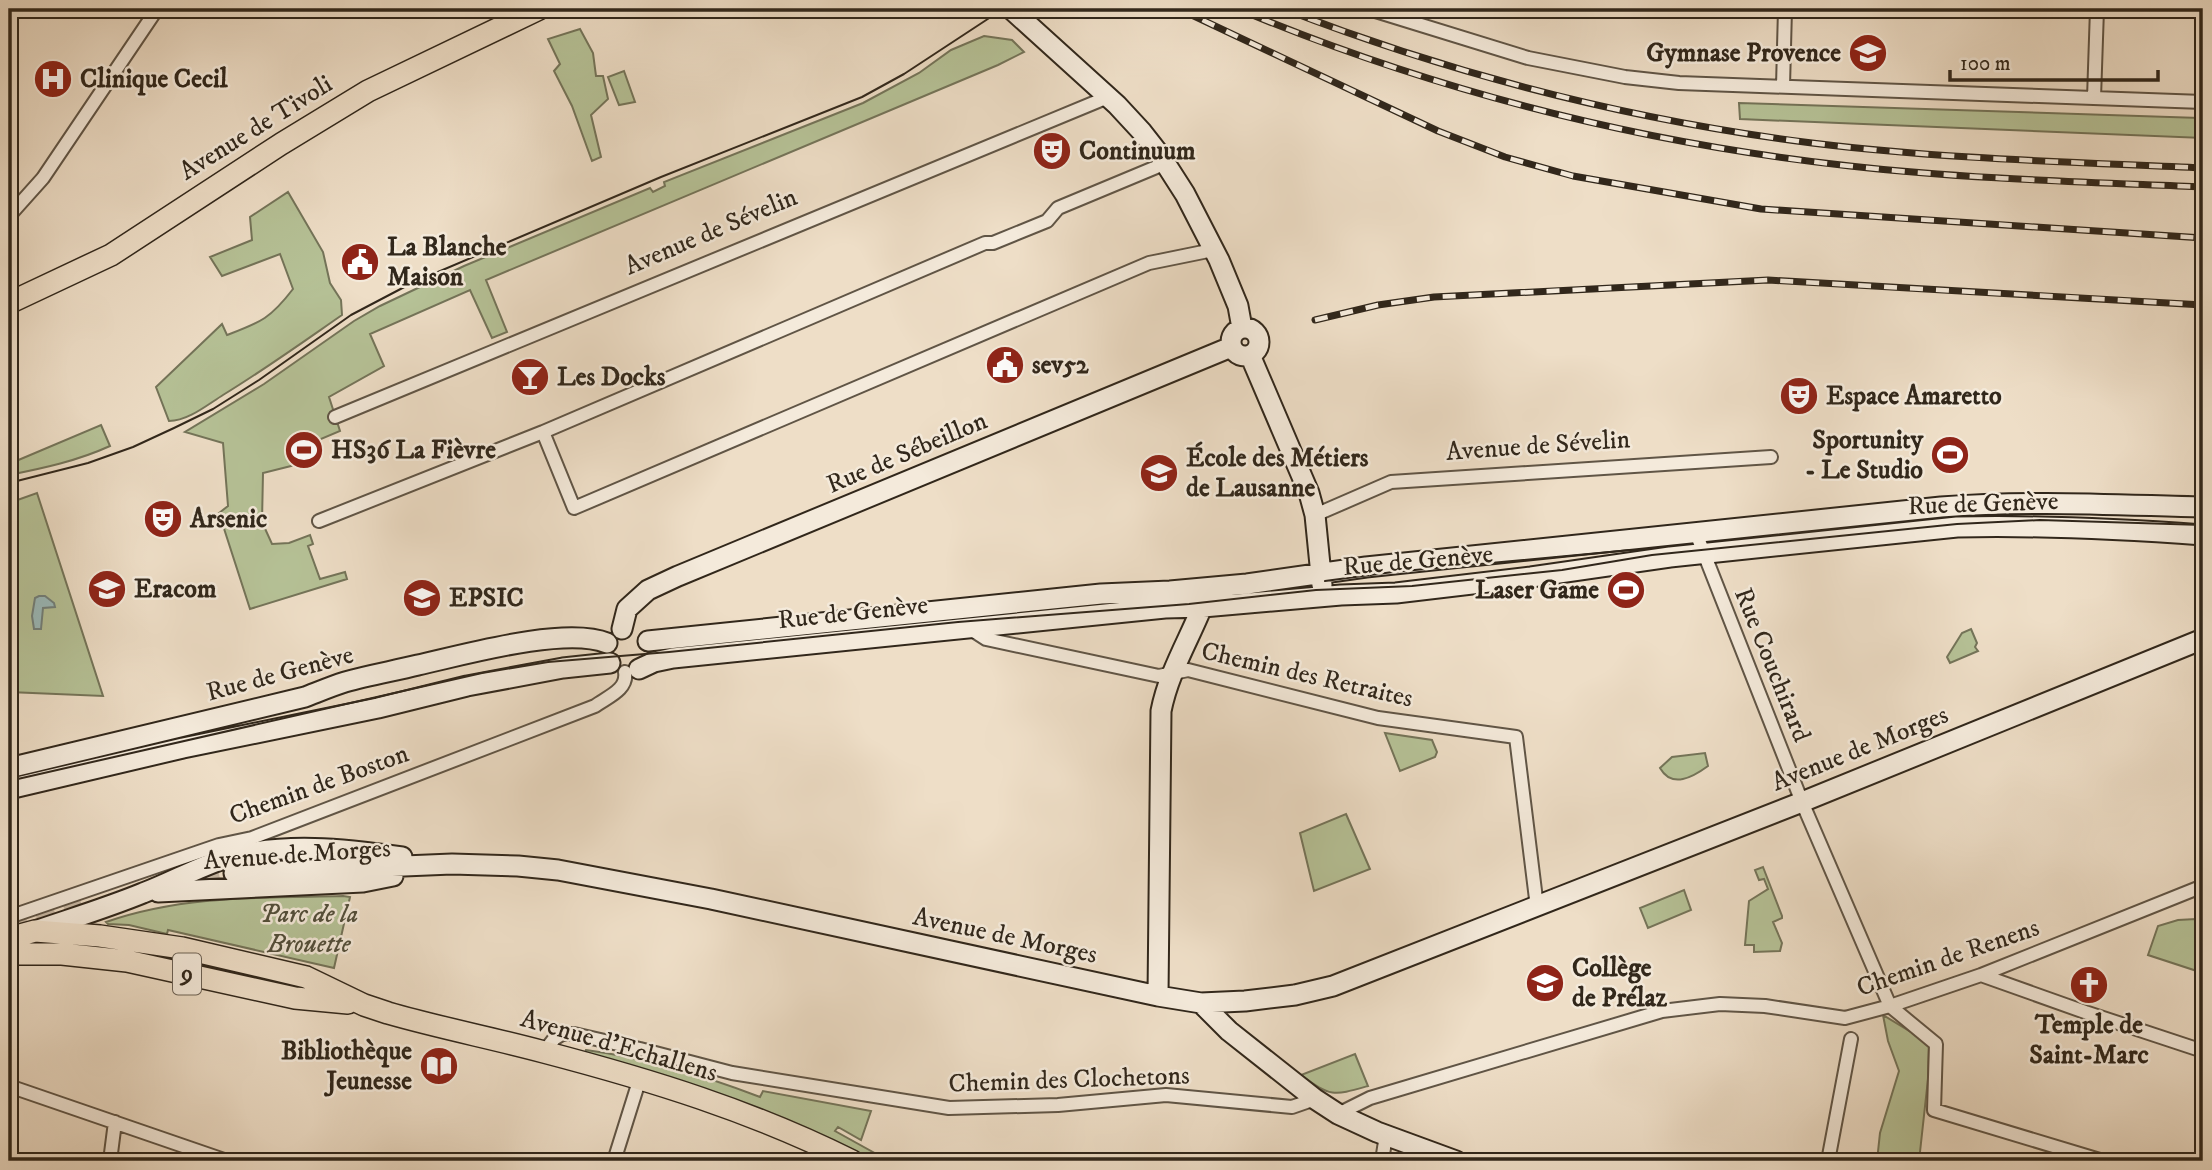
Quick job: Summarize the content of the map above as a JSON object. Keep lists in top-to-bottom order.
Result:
{
  "streets": {
    "main road": [
      "Avenue de Tivoli",
      "Rue de Sébeillon",
      "Rue de Genève",
      "Avenue de Morges",
      "9",
      "Avenue d'Echallens"
    ],
    "street": [
      "Avenue de Sévelin",
      "Rue Couchirard",
      "Chemin des Retraites",
      "Chemin de Boston",
      "Chemin de Renens",
      "Chemin des Clochetons"
    ]
  },
  "crossings": [
    ["Rue de Sébeillon", "Rue de Genève"],
    ["Rue de Sébeillon", "Chemin de Boston"],
    ["Rue de Genève", "Rue Couchirard"],
    ["Rue de Genève", "Chemin des Retraites"],
    ["Rue de Genève", "Chemin de Boston"],
    ["Rue Couchirard", "Avenue de Morges"],
    ["Rue Couchirard", "Chemin de Renens"],
    ["Chemin des Retraites", "Avenue de Morges"],
    ["Avenue de Morges", "Avenue d'Echallens"],
    ["Avenue d'Echallens", "Chemin des Clochetons"]
  ],
  "parks": ["Parc de la Brouette"],
  "places": {
    "school or university": [
      "Gymnase Provence",
      "École des Métiers de Lausanne",
      "Eracom",
      "EPSIC",
      "Collège de Prélaz"
    ],
    "hospital": ["Clinique Cecil"],
    "theatre": ["Continuum", "Espace Amaretto", "Arsenic"],
    "public building": ["La Blanche Maison", "sev52"],
    "bar": ["Les Docks"],
    "sports": ["HS36 La Fièvre", "Sportunity - Le Studio", "Laser Game"],
    "church": ["Temple de Saint-Marc"],
    "library": ["Bibliothèque Jeunesse"]
  },
  "scale_bar": "100 m"
}
